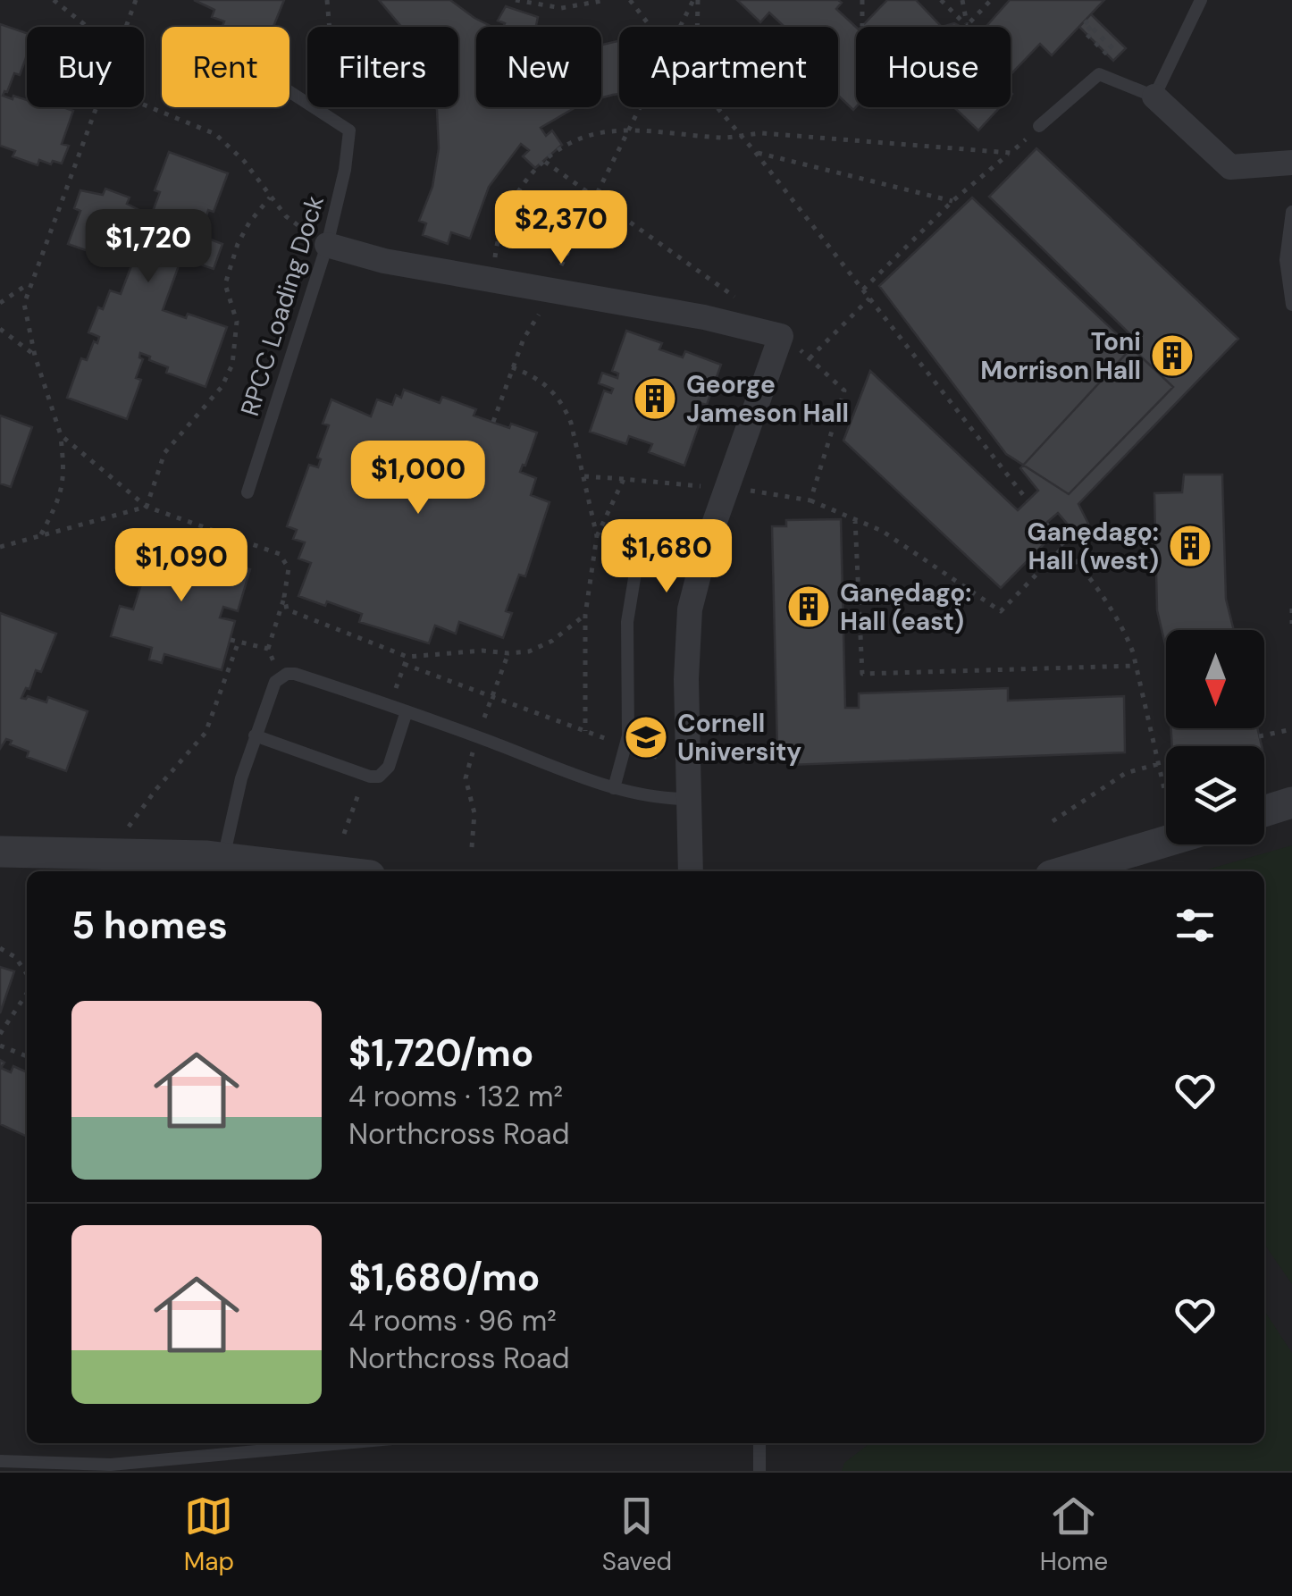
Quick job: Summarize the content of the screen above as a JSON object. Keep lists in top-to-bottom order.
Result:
{
  "streets": {
    "lane": ["RPCC Loading Dock"]
  },
  "places": {
    "building": [
      "Toni Morrison Hall",
      "George Jameson Hall",
      "Ganędagǫ: Hall (west)",
      "Ganędagǫ: Hall (east)"
    ],
    "school or university": ["Cornell University"]
  },
  "north": "bottom",
  "page": {
    "chip": [
      "Buy",
      "Rent",
      "Filters",
      "New",
      "Apartment",
      "House"
    ],
    "price": [
      "$2,370",
      "$1,720",
      "$1,000",
      "$1,680",
      "$1,090"
    ],
    "heading": "5 homes",
    "list": [
      {
        "name": "$1,720/mo",
        "note": "4 rooms · 132 m² · Northcross Road"
      },
      {
        "name": "$1,680/mo",
        "note": "4 rooms · 96 m² · Northcross Road"
      }
    ],
    "tabs": ["Map", "Saved", "Home"]
  }
}
